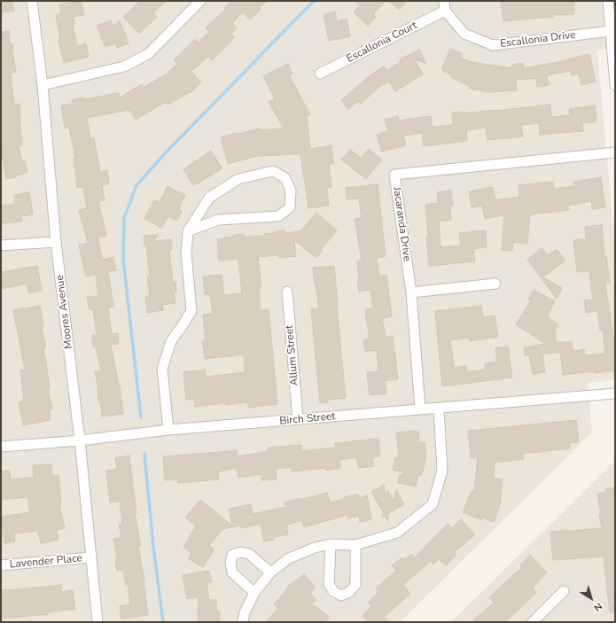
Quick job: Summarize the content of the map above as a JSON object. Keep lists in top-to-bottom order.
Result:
{
  "streets": {
    "street": [
      "Escallonia Drive",
      "Escallonia Court",
      "Jacaranda Drive",
      "Moores Avenue",
      "Allum Street",
      "Birch Street",
      "Lavender Place"
    ]
  },
  "crossings": [
    ["Escallonia Drive", "Escallonia Court"],
    ["Jacaranda Drive", "Birch Street"],
    ["Moores Avenue", "Birch Street"],
    ["Moores Avenue", "Lavender Place"],
    ["Allum Street", "Birch Street"]
  ],
  "north": "bottom right"
}
